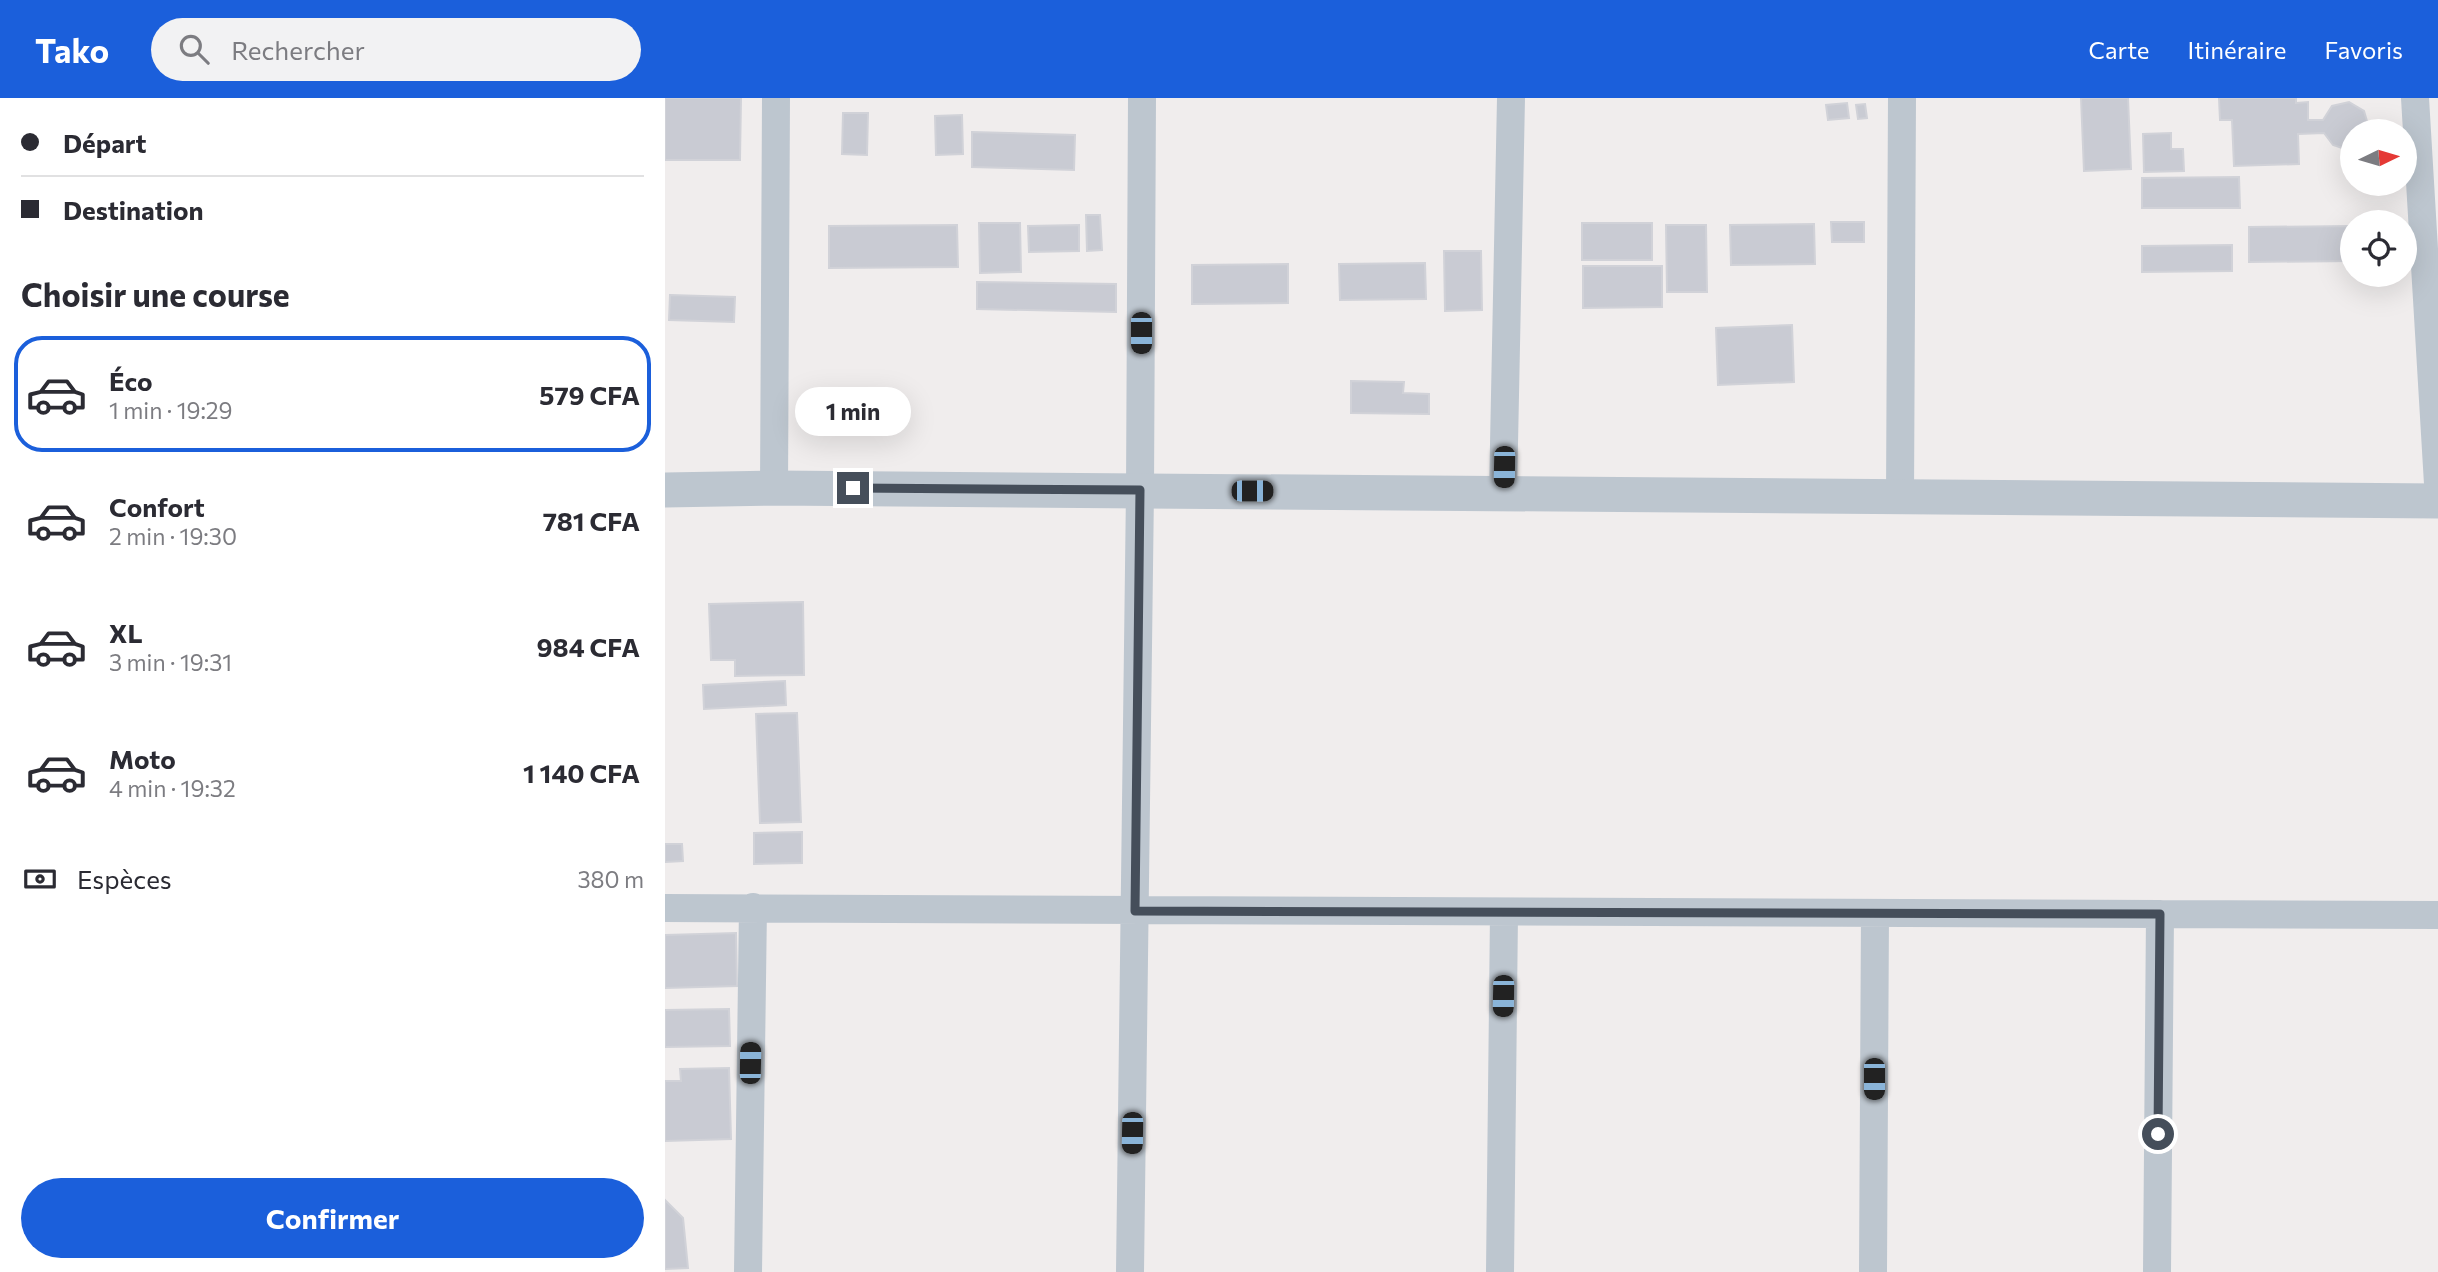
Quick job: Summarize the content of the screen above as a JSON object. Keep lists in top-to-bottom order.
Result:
{
  "north": "right",
  "page": {
    "header": "Tako",
    "search": "Rechercher",
    "nav": ["Carte", "Itinéraire", "Favoris"],
    "banner": ["Départ", "Destination"],
    "heading": "Choisir une course",
    "list": [
      {
        "name": "Éco",
        "note": "1 min · 19:29",
        "value": "579 CFA"
      },
      {
        "name": "Confort",
        "note": "2 min · 19:30",
        "value": "781 CFA"
      },
      {
        "name": "XL",
        "note": "3 min · 19:31",
        "value": "984 CFA"
      },
      {
        "name": "Moto",
        "note": "4 min · 19:32",
        "value": "1 140 CFA"
      }
    ],
    "bubble": "1 min",
    "pay": ["Espèces", "380 m"],
    "buttons": "Confirmer"
  }
}
